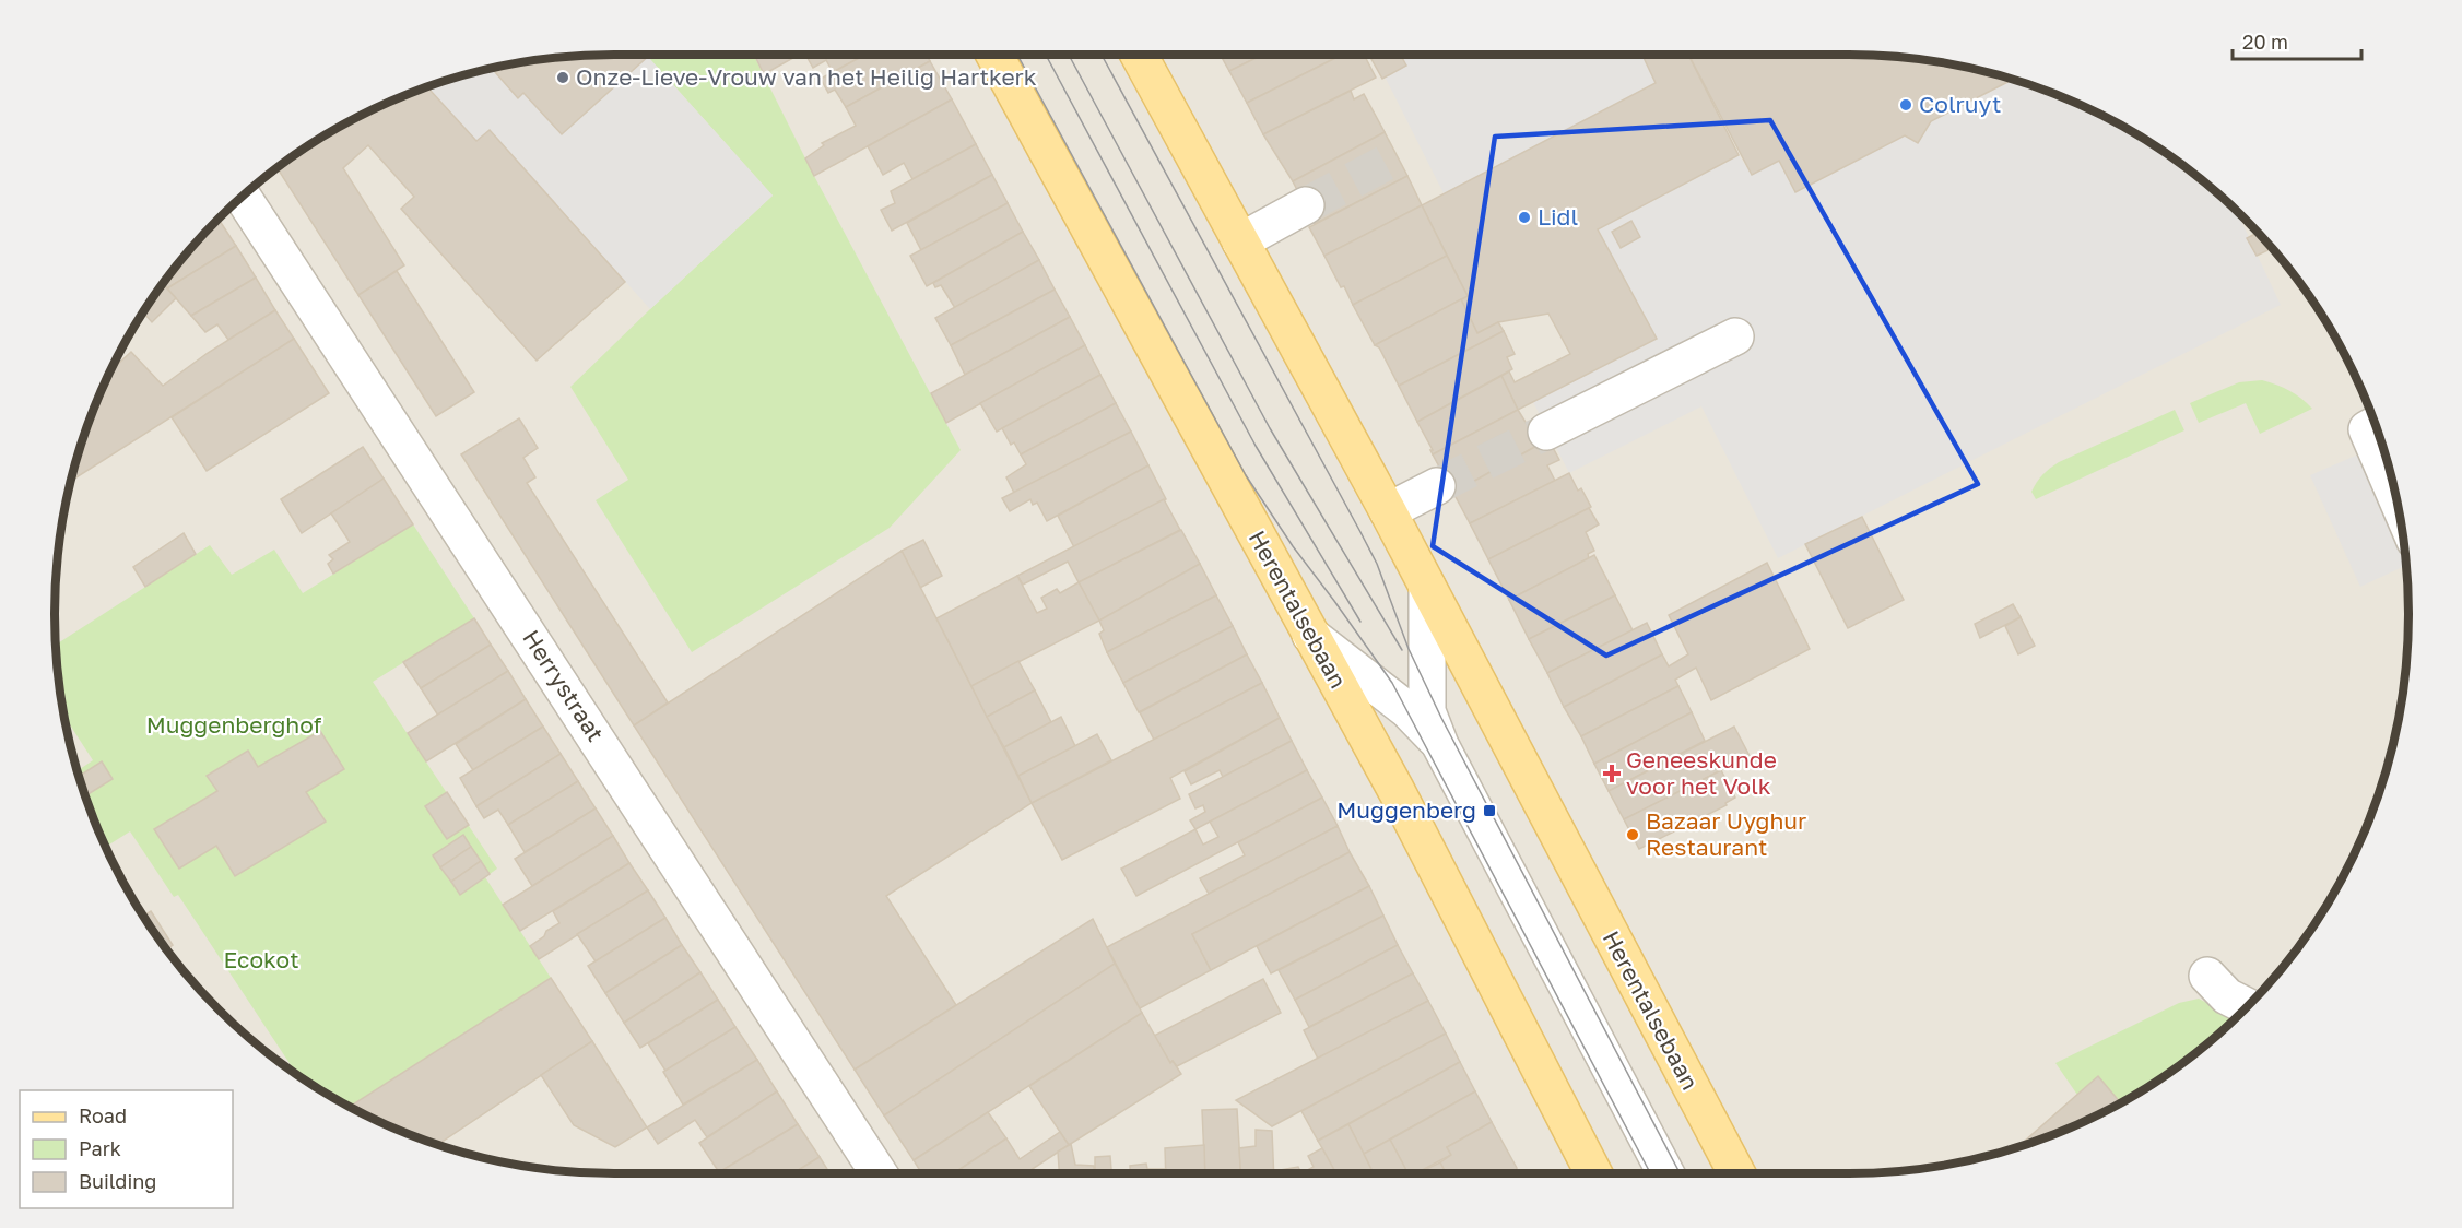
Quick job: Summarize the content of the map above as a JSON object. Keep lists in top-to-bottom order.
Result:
{
  "streets": {
    "main road": ["Herentalsebaan"],
    "street": ["Herrystraat"]
  },
  "parks": ["Muggenberghof", "Ecokot"],
  "places": {
    "other": [
      "Onze-Lieve-Vrouw van het Heilig Hartkerk",
      "Colruyt",
      "Lidl",
      "Bazaar Uyghur Restaurant"
    ],
    "health": ["Geneeskunde voor het Volk"],
    "transit": ["Muggenberg"]
  },
  "legend": ["Road", "Park", "Building"],
  "scale_bar": "20 m"
}
